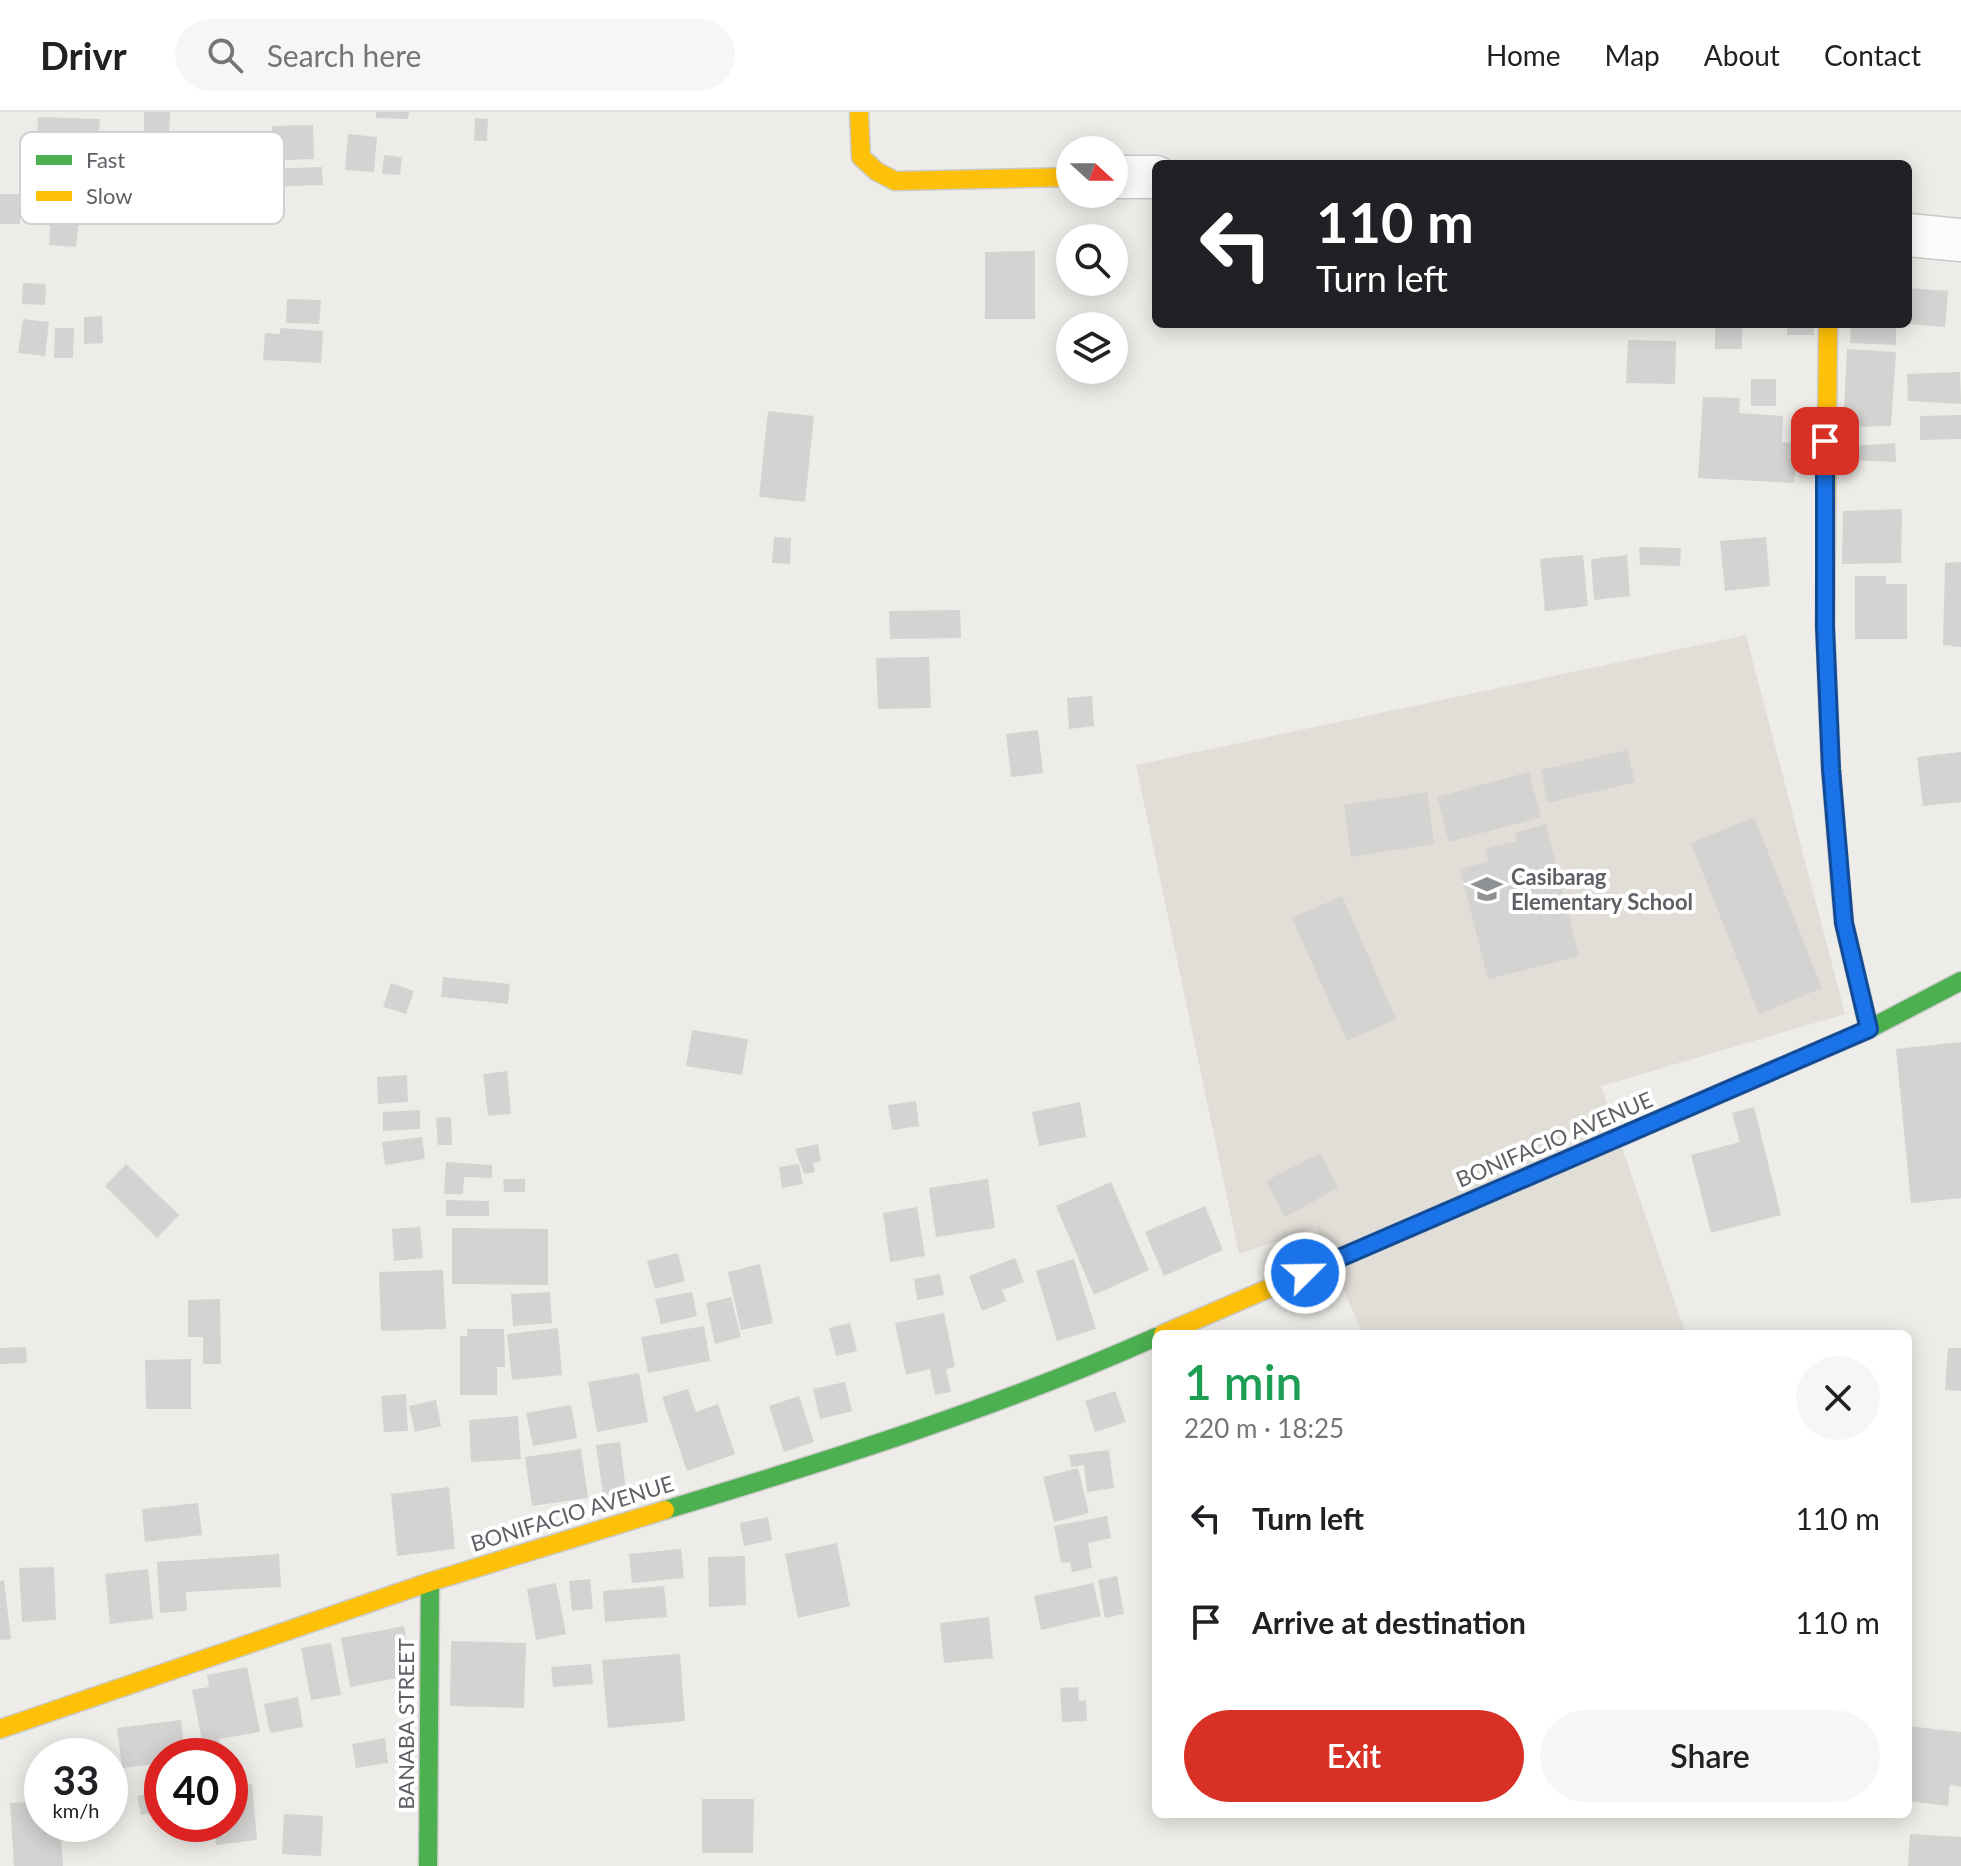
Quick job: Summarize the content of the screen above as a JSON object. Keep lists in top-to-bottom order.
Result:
{
  "streets": {
    "street": ["BONIFACIO AVENUE", "BANABA STREET"]
  },
  "crossings": [
    ["BONIFACIO AVENUE", "BANABA STREET"]
  ],
  "places": {
    "school or university": ["Casibarag Elementary School"]
  },
  "legend": ["Fast", "Slow"],
  "north": "right",
  "page": {
    "header": "Drivr",
    "search": "Search here",
    "nav": [
      "Home",
      "Map",
      "About",
      "Contact"
    ],
    "turn": ["110 m", "Turn left"],
    "heading": ["1 min", "220 m · 18:25"],
    "list": [
      {
        "name": "Turn left",
        "value": "110 m"
      },
      {
        "name": "Arrive at destination",
        "value": "110 m"
      }
    ],
    "buttons": ["Exit", "Share"],
    "speed": "33 km/h",
    "limit": "40"
  }
}
